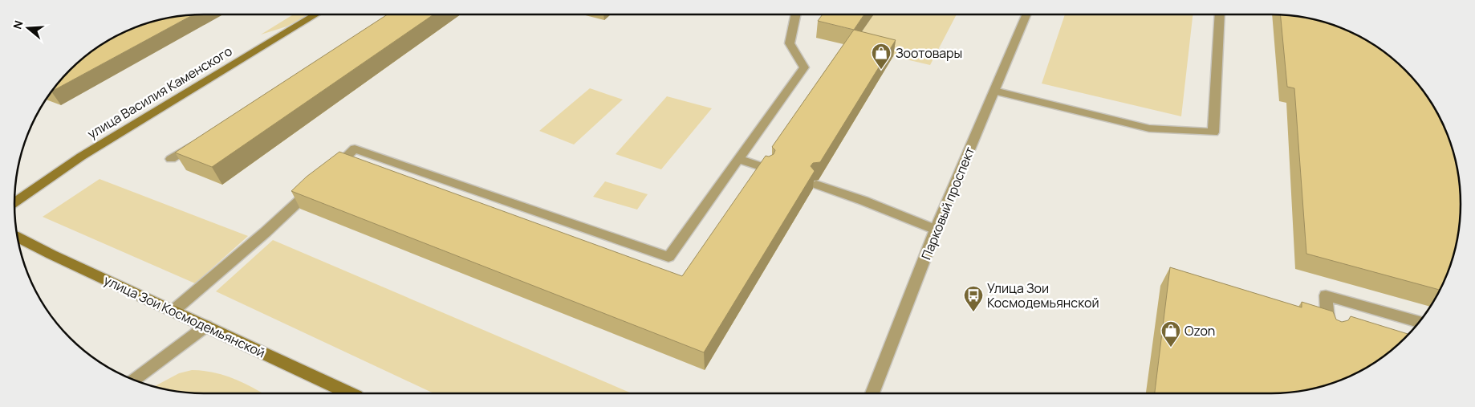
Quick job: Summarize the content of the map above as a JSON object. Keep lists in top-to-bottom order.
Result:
{
  "streets": {
    "main road": ["улица Василия Каменского", "улица Зои Космодемьянской"],
    "street": ["Парковый проспект"]
  },
  "places": {
    "shop": ["Зоотовары", "Ozon"],
    "bus stop": ["Улица Зои Космодемьянской"]
  },
  "north": "left"
}
